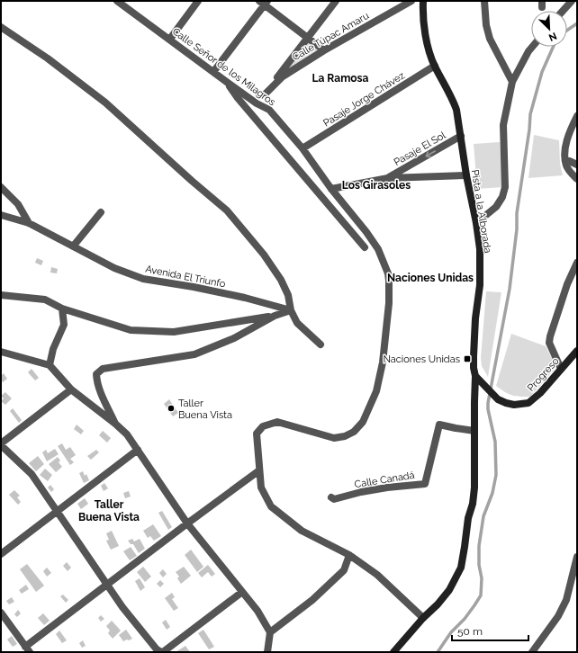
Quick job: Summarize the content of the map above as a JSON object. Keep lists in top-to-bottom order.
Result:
{
  "streets": {
    "main road": ["Pista a la Alborada", "Progreso"],
    "street": [
      "Calle Túpac Amaru",
      "Calle Señor de los Milagros",
      "Pasaje Jorge Chávez",
      "Pasaje El Sol",
      "Avenida El Triunfo",
      "Calle Canadá"
    ]
  },
  "crossings": [
    ["Calle Señor de los Milagros", "Pasaje Jorge Chávez"],
    ["Calle Señor de los Milagros", "Pasaje El Sol"],
    ["Calle Señor de los Milagros", "Pista a la Alborada"],
    ["Pasaje Jorge Chávez", "Pista a la Alborada"],
    ["Pasaje El Sol", "Pista a la Alborada"],
    ["Pista a la Alborada", "Progreso"],
    ["Pista a la Alborada", "Calle Canadá"]
  ],
  "one_way": ["Pasaje El Sol"],
  "districts": [
    "La Ramosa",
    "Los Girasoles",
    "Naciones Unidas",
    "Taller Buena Vista"
  ],
  "places": {
    "transit": ["Naciones Unidas"],
    "other": ["Taller Buena Vista"]
  },
  "scale_bar": "50 m",
  "north": "bottom right"
}
